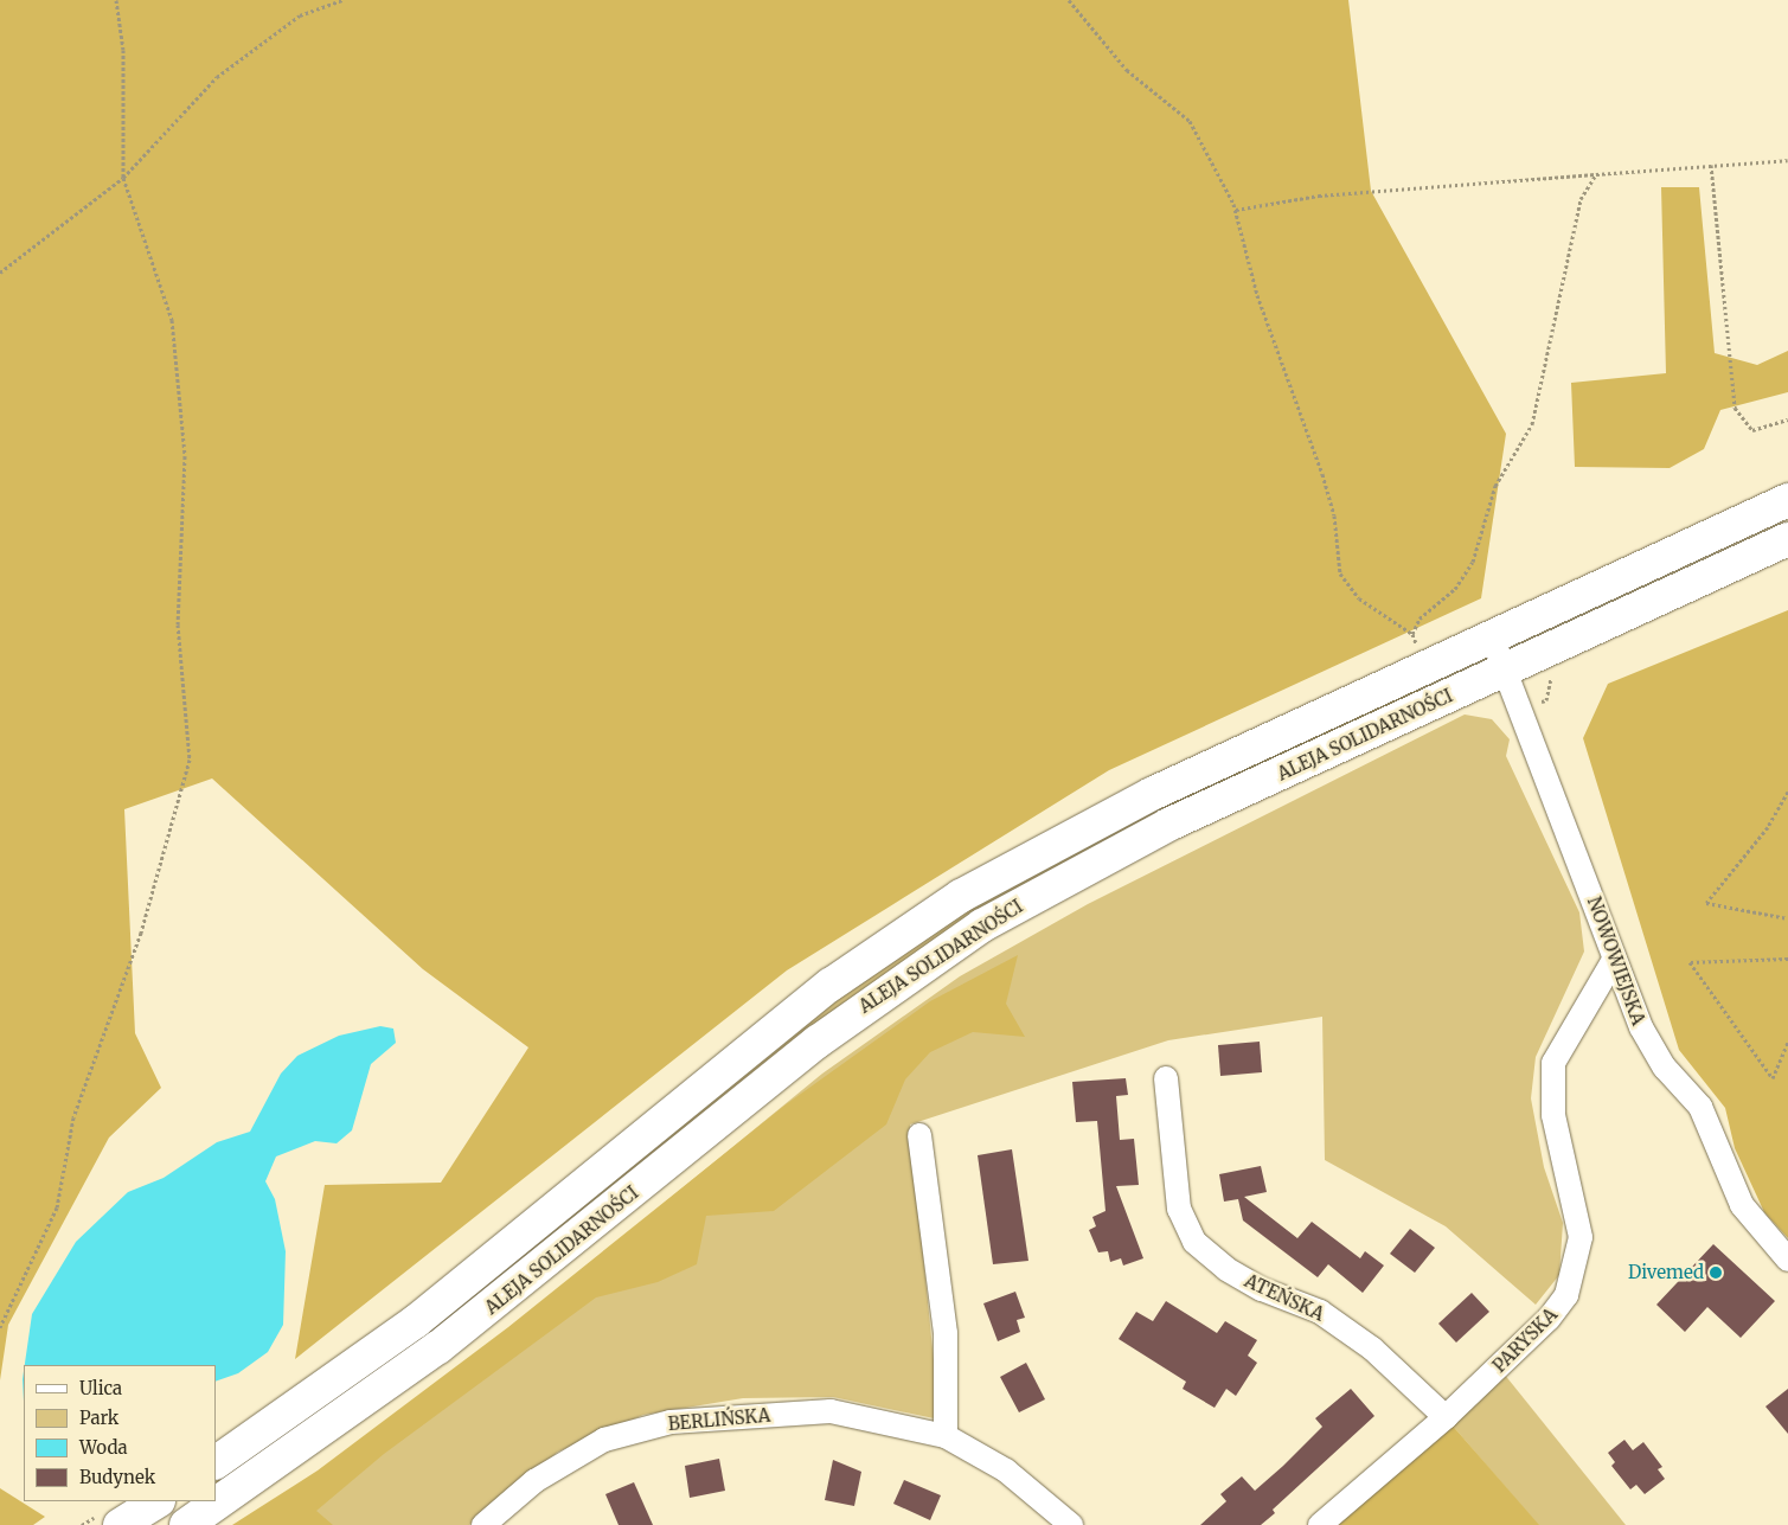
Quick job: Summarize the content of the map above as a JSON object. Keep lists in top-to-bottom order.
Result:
{
  "streets": {
    "main road": ["ALEJA SOLIDARNOŚCI"],
    "street": [
      "NOWOWIEJSKA",
      "ATEŃSKA",
      "PARYSKA",
      "BERLIŃSKA"
    ]
  },
  "crossings": [
    ["ALEJA SOLIDARNOŚCI", "NOWOWIEJSKA"],
    ["NOWOWIEJSKA", "PARYSKA"],
    ["ATEŃSKA", "PARYSKA"]
  ],
  "places": ["Divemed"],
  "legend": [
    "Ulica",
    "Park",
    "Woda",
    "Budynek"
  ]
}
